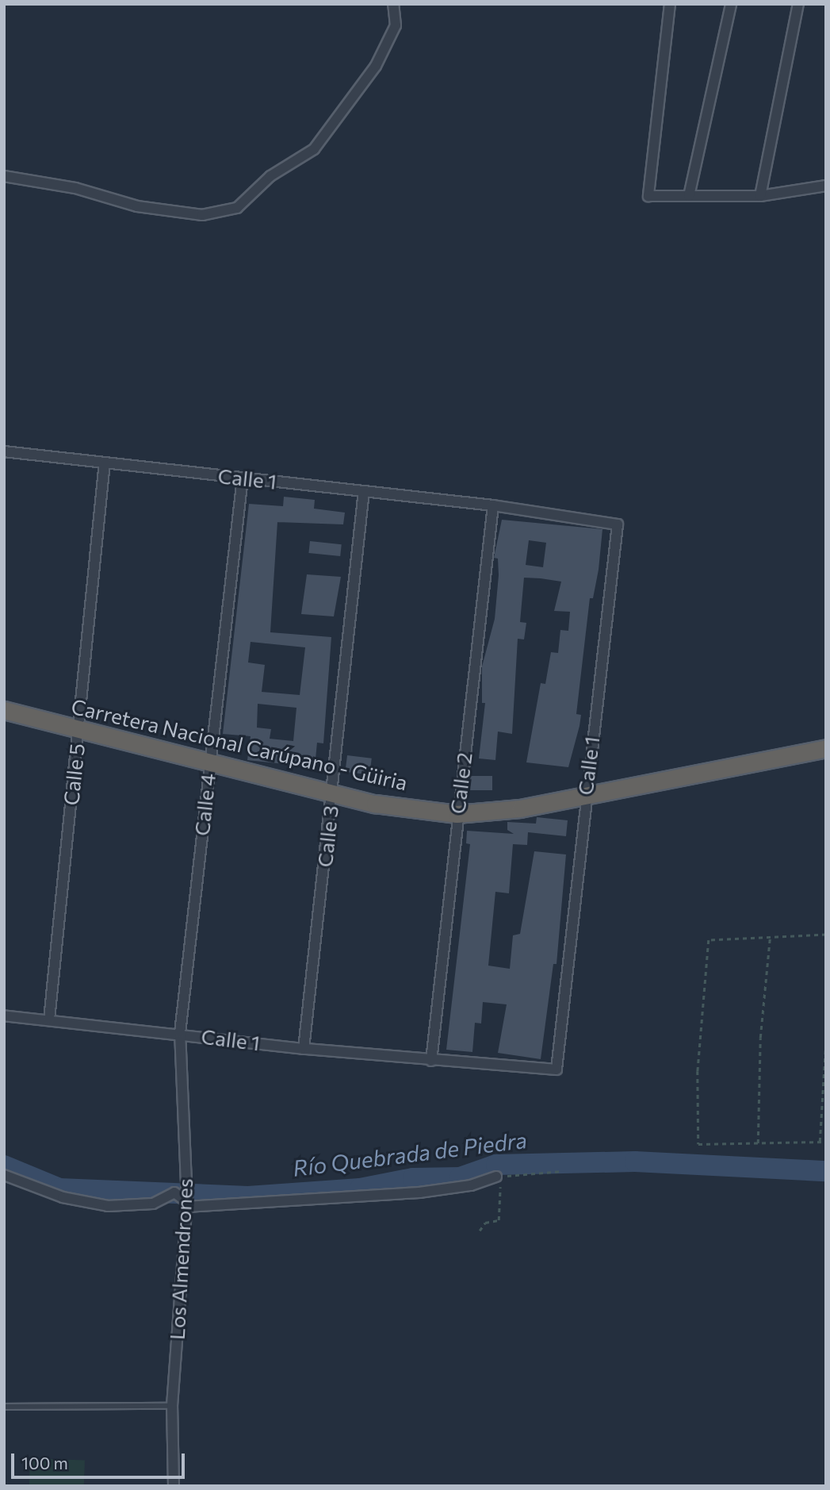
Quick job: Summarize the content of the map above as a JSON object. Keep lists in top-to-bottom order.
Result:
{
  "streets": {
    "highway": ["Carretera Nacional Carúpano - Güiria"],
    "street": [
      "Calle 1",
      "Calle 5",
      "Calle 2",
      "Calle 4",
      "Calle 3",
      "Los Almendrones"
    ]
  },
  "crossings": [
    ["Calle 1", "Carretera Nacional Carúpano - Güiria"],
    ["Calle 1", "Calle 5"],
    ["Calle 1", "Calle 2"],
    ["Calle 1", "Calle 4"],
    ["Calle 1", "Calle 3"],
    ["Calle 1", "Los Almendrones"],
    ["Carretera Nacional Carúpano - Güiria", "Calle 5"],
    ["Carretera Nacional Carúpano - Güiria", "Calle 2"],
    ["Carretera Nacional Carúpano - Güiria", "Calle 4"],
    ["Carretera Nacional Carúpano - Güiria", "Calle 3"],
    ["Calle 4", "Los Almendrones"]
  ],
  "water": ["Río Quebrada de Piedra"],
  "scale_bar": "100 m"
}
